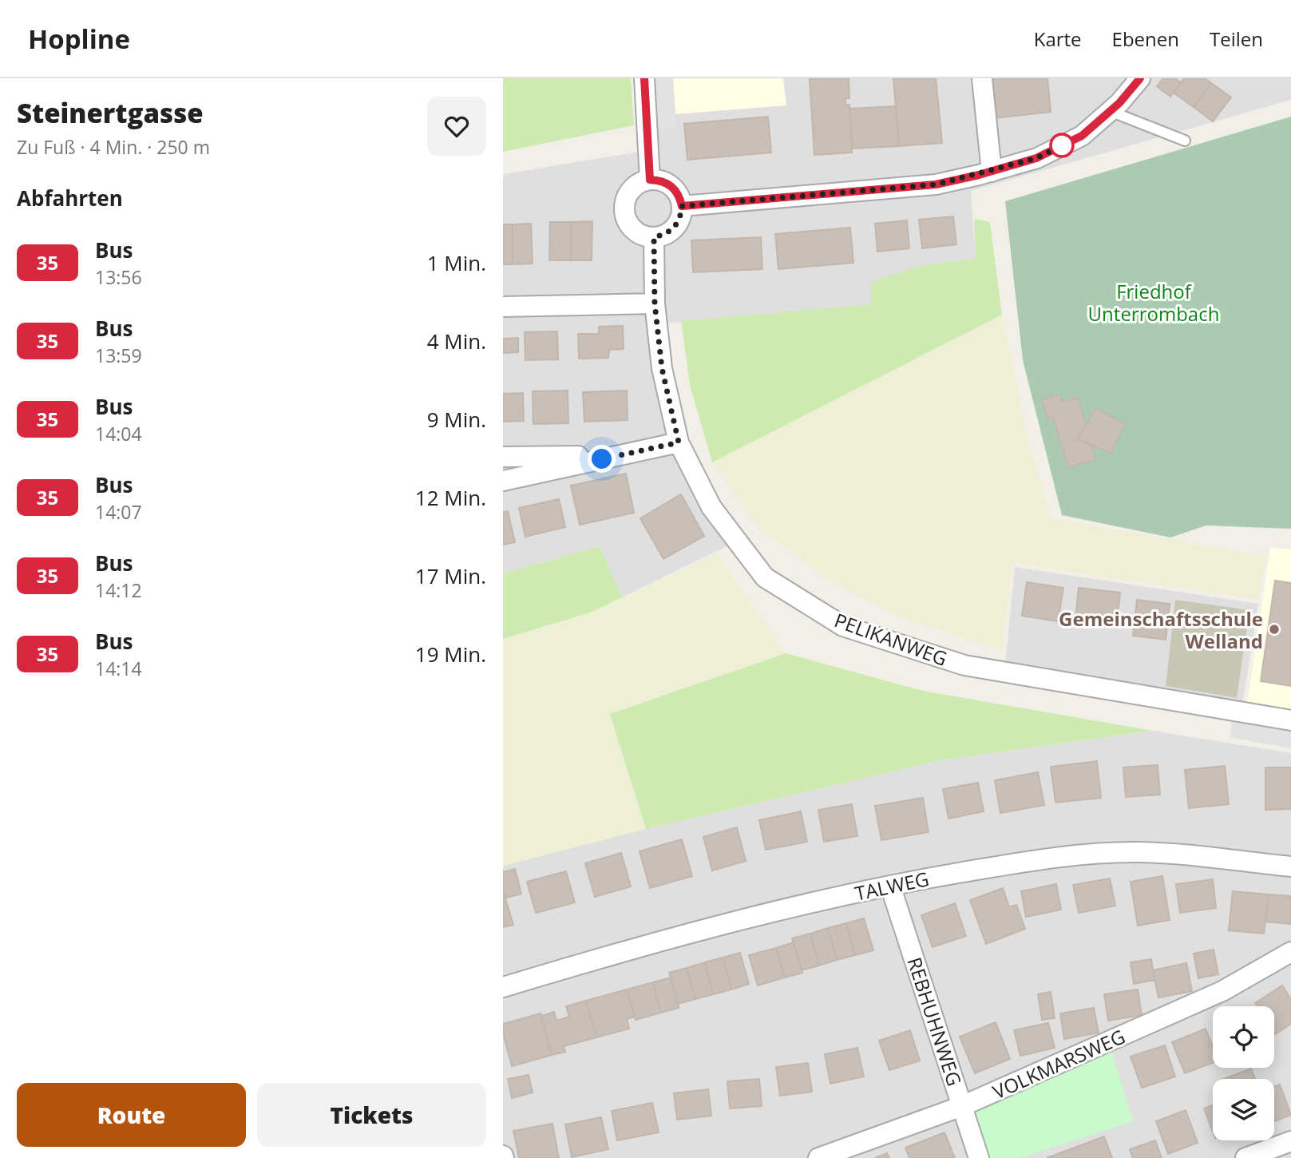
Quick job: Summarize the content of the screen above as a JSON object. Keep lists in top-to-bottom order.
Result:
{
  "streets": {
    "street": [
      "PELIKANWEG",
      "TALWEG",
      "REBHUHNWEG",
      "VOLKMARSWEG"
    ]
  },
  "crossings": [
    ["TALWEG", "REBHUHNWEG"],
    ["REBHUHNWEG", "VOLKMARSWEG"]
  ],
  "parks": ["Friedhof Unterrombach"],
  "places": ["Gemeinschaftsschule Welland"],
  "lines": ["bus line 35"],
  "page": {
    "header": "Hopline",
    "nav": ["Karte", "Ebenen", "Teilen"],
    "heading": [
      ["Steinertgasse", "Zu Fuß · 4 Min. · 250 m"],
      "Abfahrten"
    ],
    "list": [
      {
        "mark": "35",
        "name": "Bus",
        "note": "13:56",
        "value": "1 Min."
      },
      {
        "mark": "35",
        "name": "Bus",
        "note": "13:59",
        "value": "4 Min."
      },
      {
        "mark": "35",
        "name": "Bus",
        "note": "14:04",
        "value": "9 Min."
      },
      {
        "mark": "35",
        "name": "Bus",
        "note": "14:07",
        "value": "12 Min."
      },
      {
        "mark": "35",
        "name": "Bus",
        "note": "14:12",
        "value": "17 Min."
      },
      {
        "mark": "35",
        "name": "Bus",
        "note": "14:14",
        "value": "19 Min."
      }
    ],
    "buttons": ["Route", "Tickets"]
  }
}
